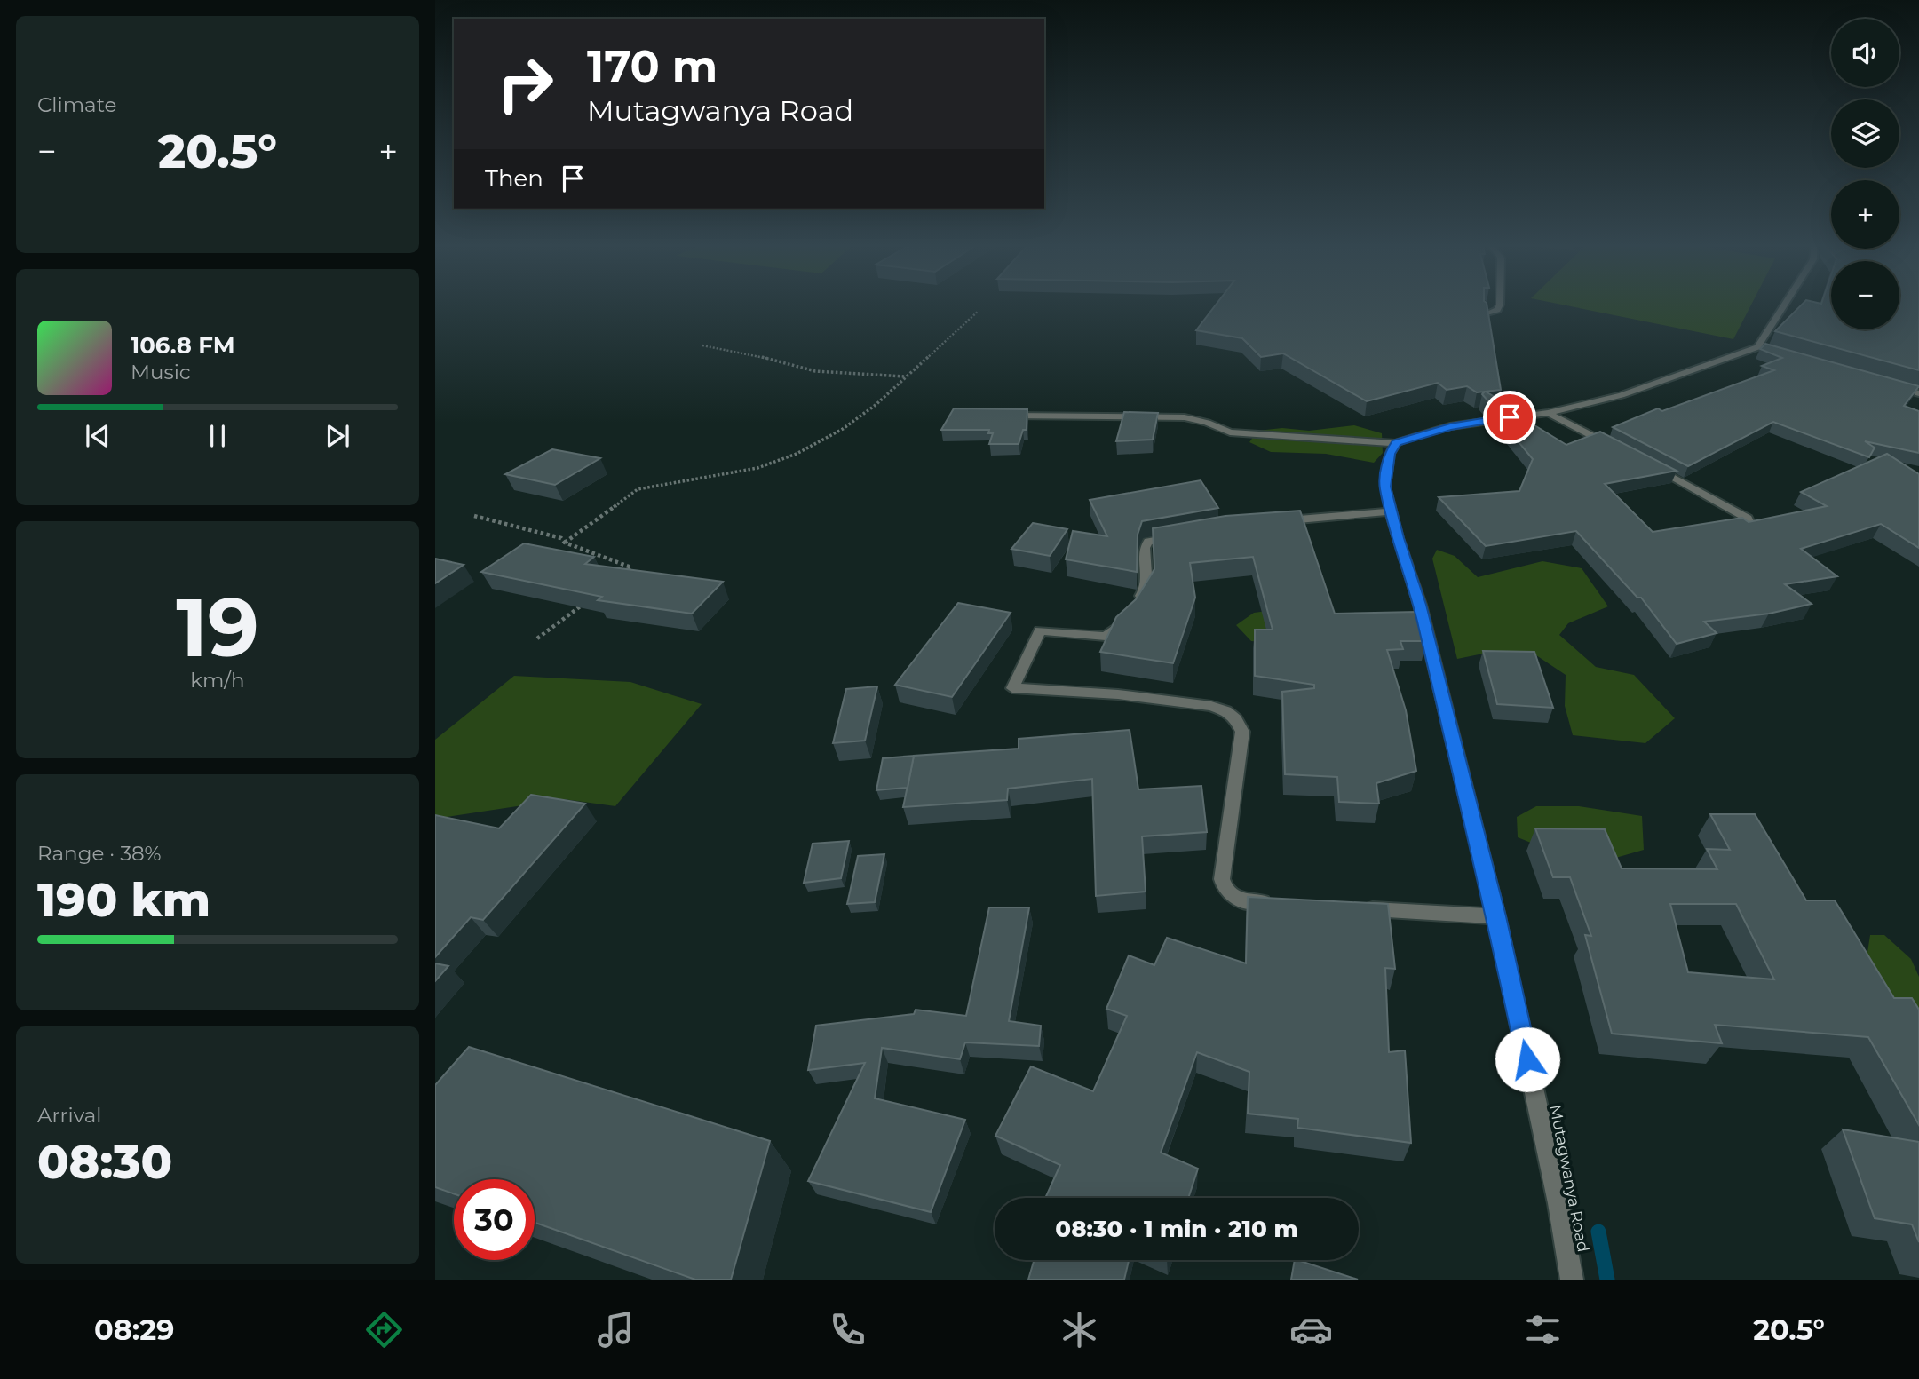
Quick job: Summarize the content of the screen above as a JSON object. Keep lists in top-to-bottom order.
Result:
{
  "streets": {
    "street": ["Mutagwanya Road"]
  },
  "page": {
    "tile": [
      "Climate",
      ["19", "km/h"],
      ["Range · 38%", "190 km"],
      ["Arrival", "08:30"]
    ],
    "map_buttons": ["+", "−"],
    "turn": ["170 m", "Mutagwanya Road"],
    "heat": ["−", "20.5°", "+"],
    "then": "Then",
    "song": ["106.8 FM", "Music"],
    "limit": "30",
    "trip": "08:30 · 1 min · 210 m",
    "tabs": ["08:29", "20.5°"]
  }
}
